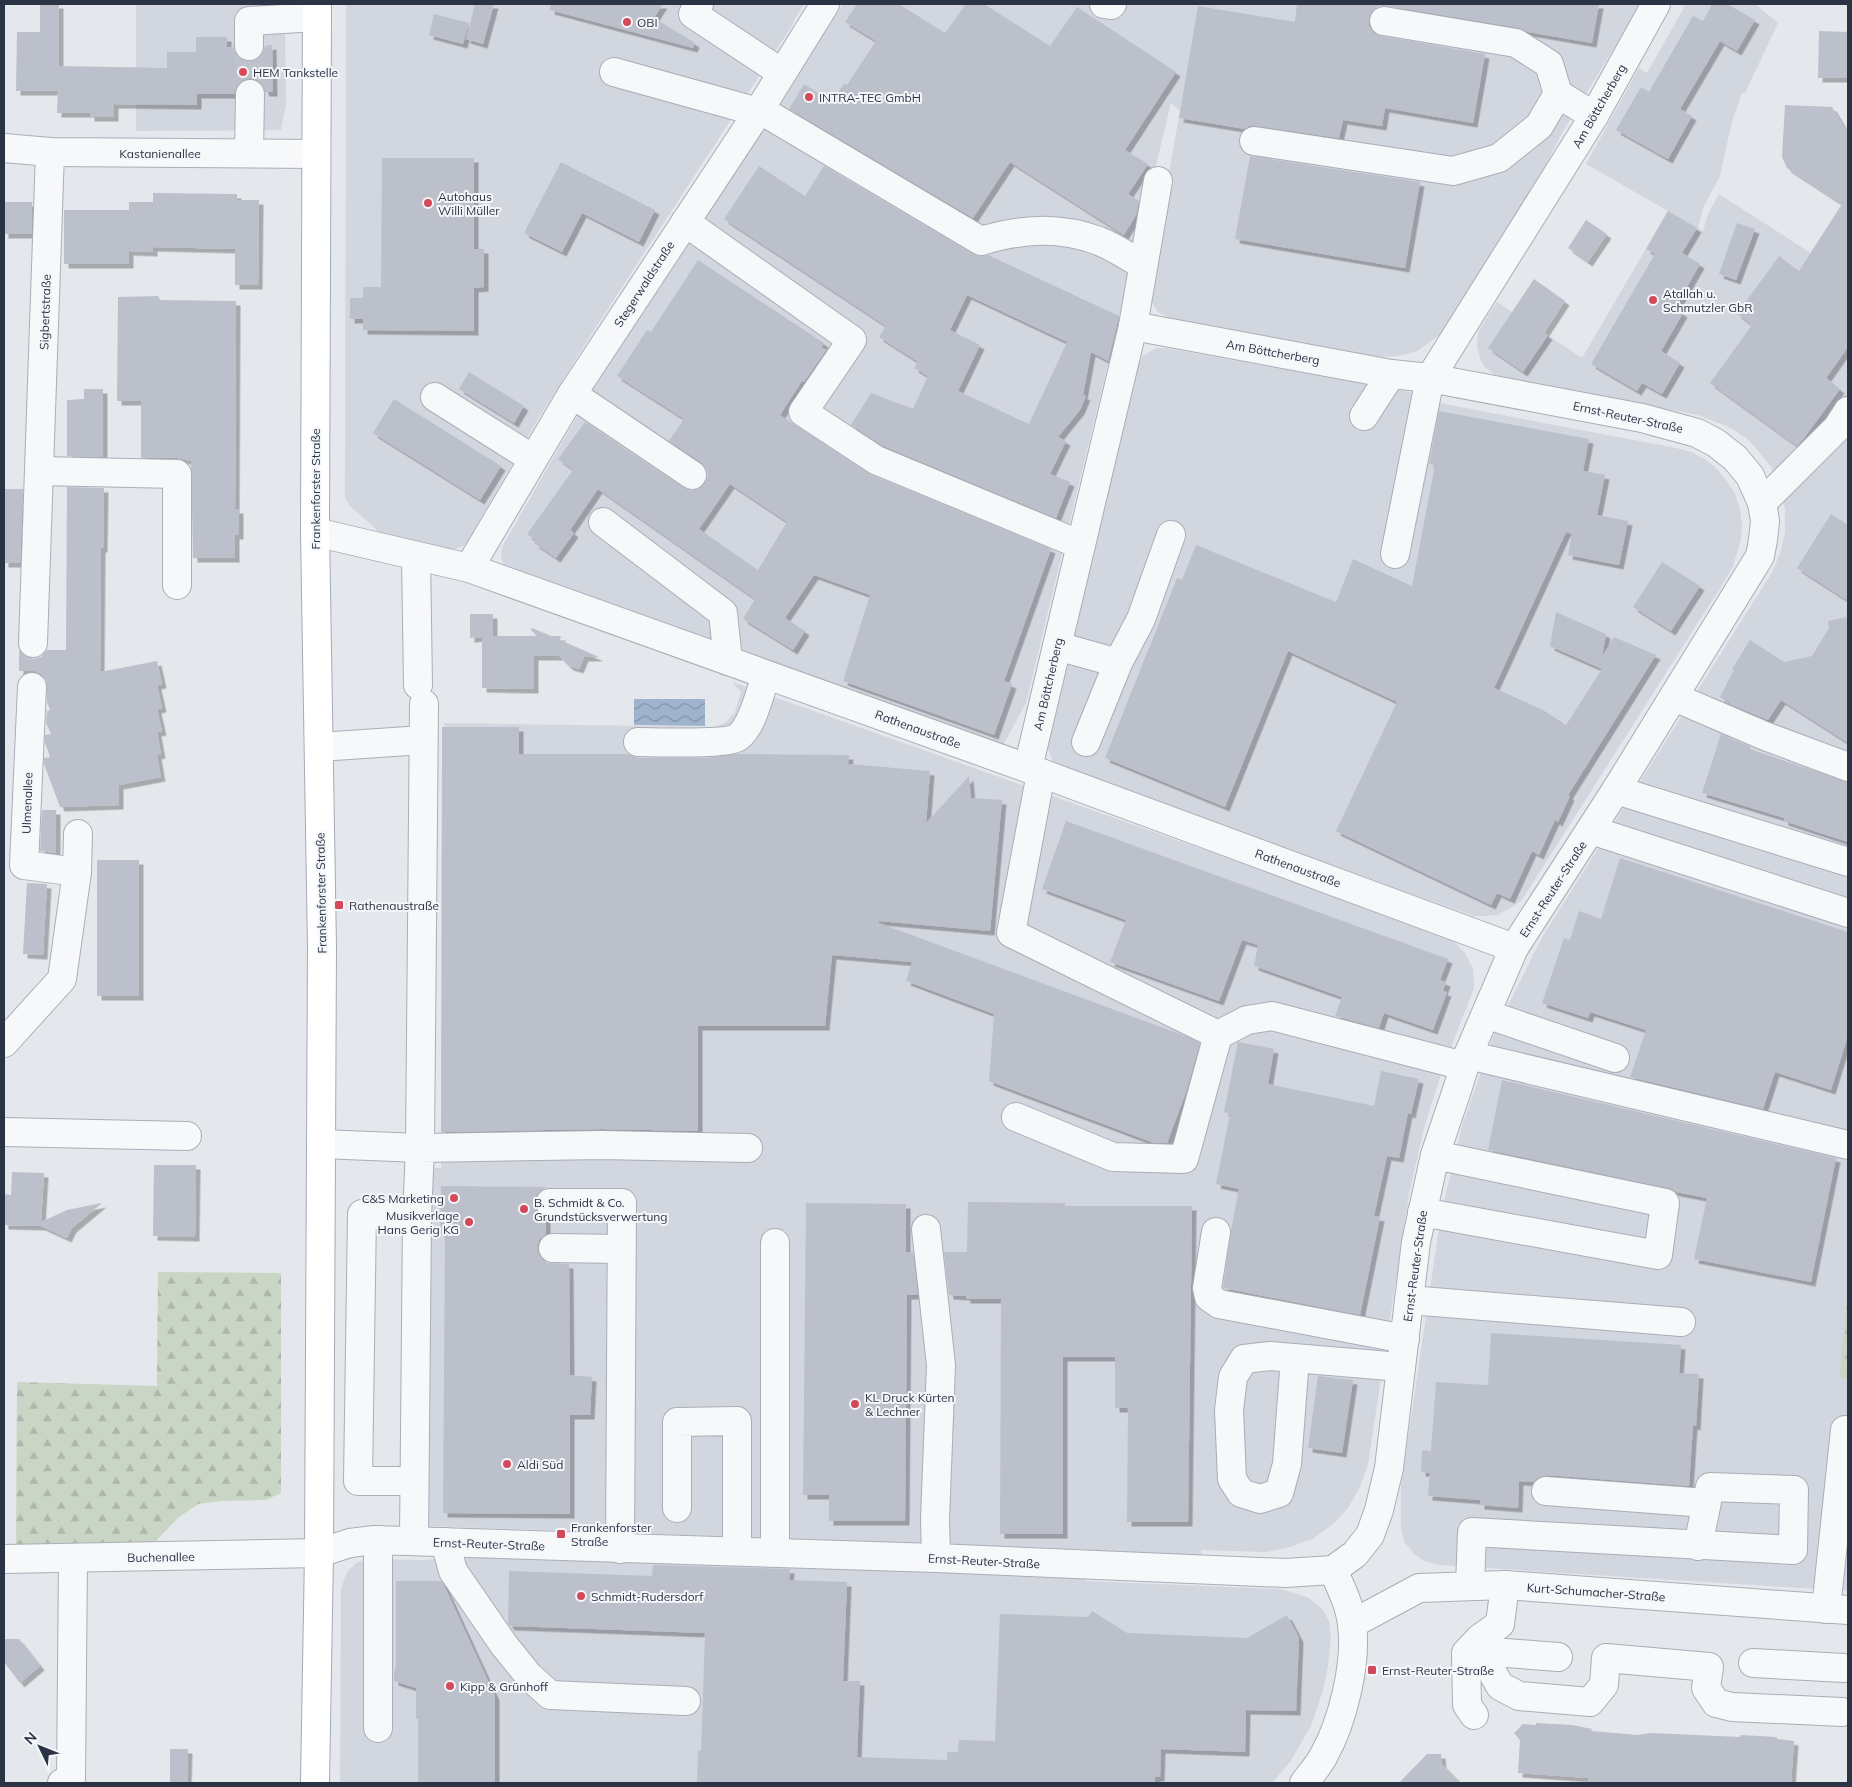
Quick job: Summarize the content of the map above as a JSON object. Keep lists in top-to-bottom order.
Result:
{
  "streets": {
    "main road": ["Frankenforster Straße"],
    "street": [
      "Am Böttcherberg",
      "Kastanienallee",
      "Stegerwaldstraße",
      "Sigbertstraße",
      "Ernst-Reuter-Straße",
      "Rathenaustraße",
      "Ulmenallee",
      "Buchenallee",
      "Kurt-Schumacher-Straße"
    ]
  },
  "crossings": [
    ["Am Böttcherberg", "Ernst-Reuter-Straße"],
    ["Am Böttcherberg", "Rathenaustraße"],
    ["Kastanienallee", "Sigbertstraße"],
    ["Kastanienallee", "Frankenforster Straße"],
    ["Stegerwaldstraße", "Rathenaustraße"],
    ["Ernst-Reuter-Straße", "Frankenforster Straße"],
    ["Ernst-Reuter-Straße", "Rathenaustraße"],
    ["Ernst-Reuter-Straße", "Buchenallee"],
    ["Frankenforster Straße", "Rathenaustraße"],
    ["Frankenforster Straße", "Buchenallee"]
  ],
  "places": {
    "other": [
      "OBI",
      "HEM Tankstelle",
      "INTRA-TEC GmbH",
      "Autohaus Willi Müller",
      "Atallah u. Schmutzler GbR",
      "C&S Marketing",
      "B. Schmidt & Co. Grundstücksverwertung",
      "Musikverlage Hans Gerig KG",
      "KL Druck Kürten & Lechner",
      "Aldi Süd",
      "Schmidt-Rudersdorf",
      "Kipp & Grünhoff"
    ],
    "transit": ["Rathenaustraße", "Frankenforster Straße", "Ernst-Reuter-Straße"]
  },
  "north": "top left"
}
